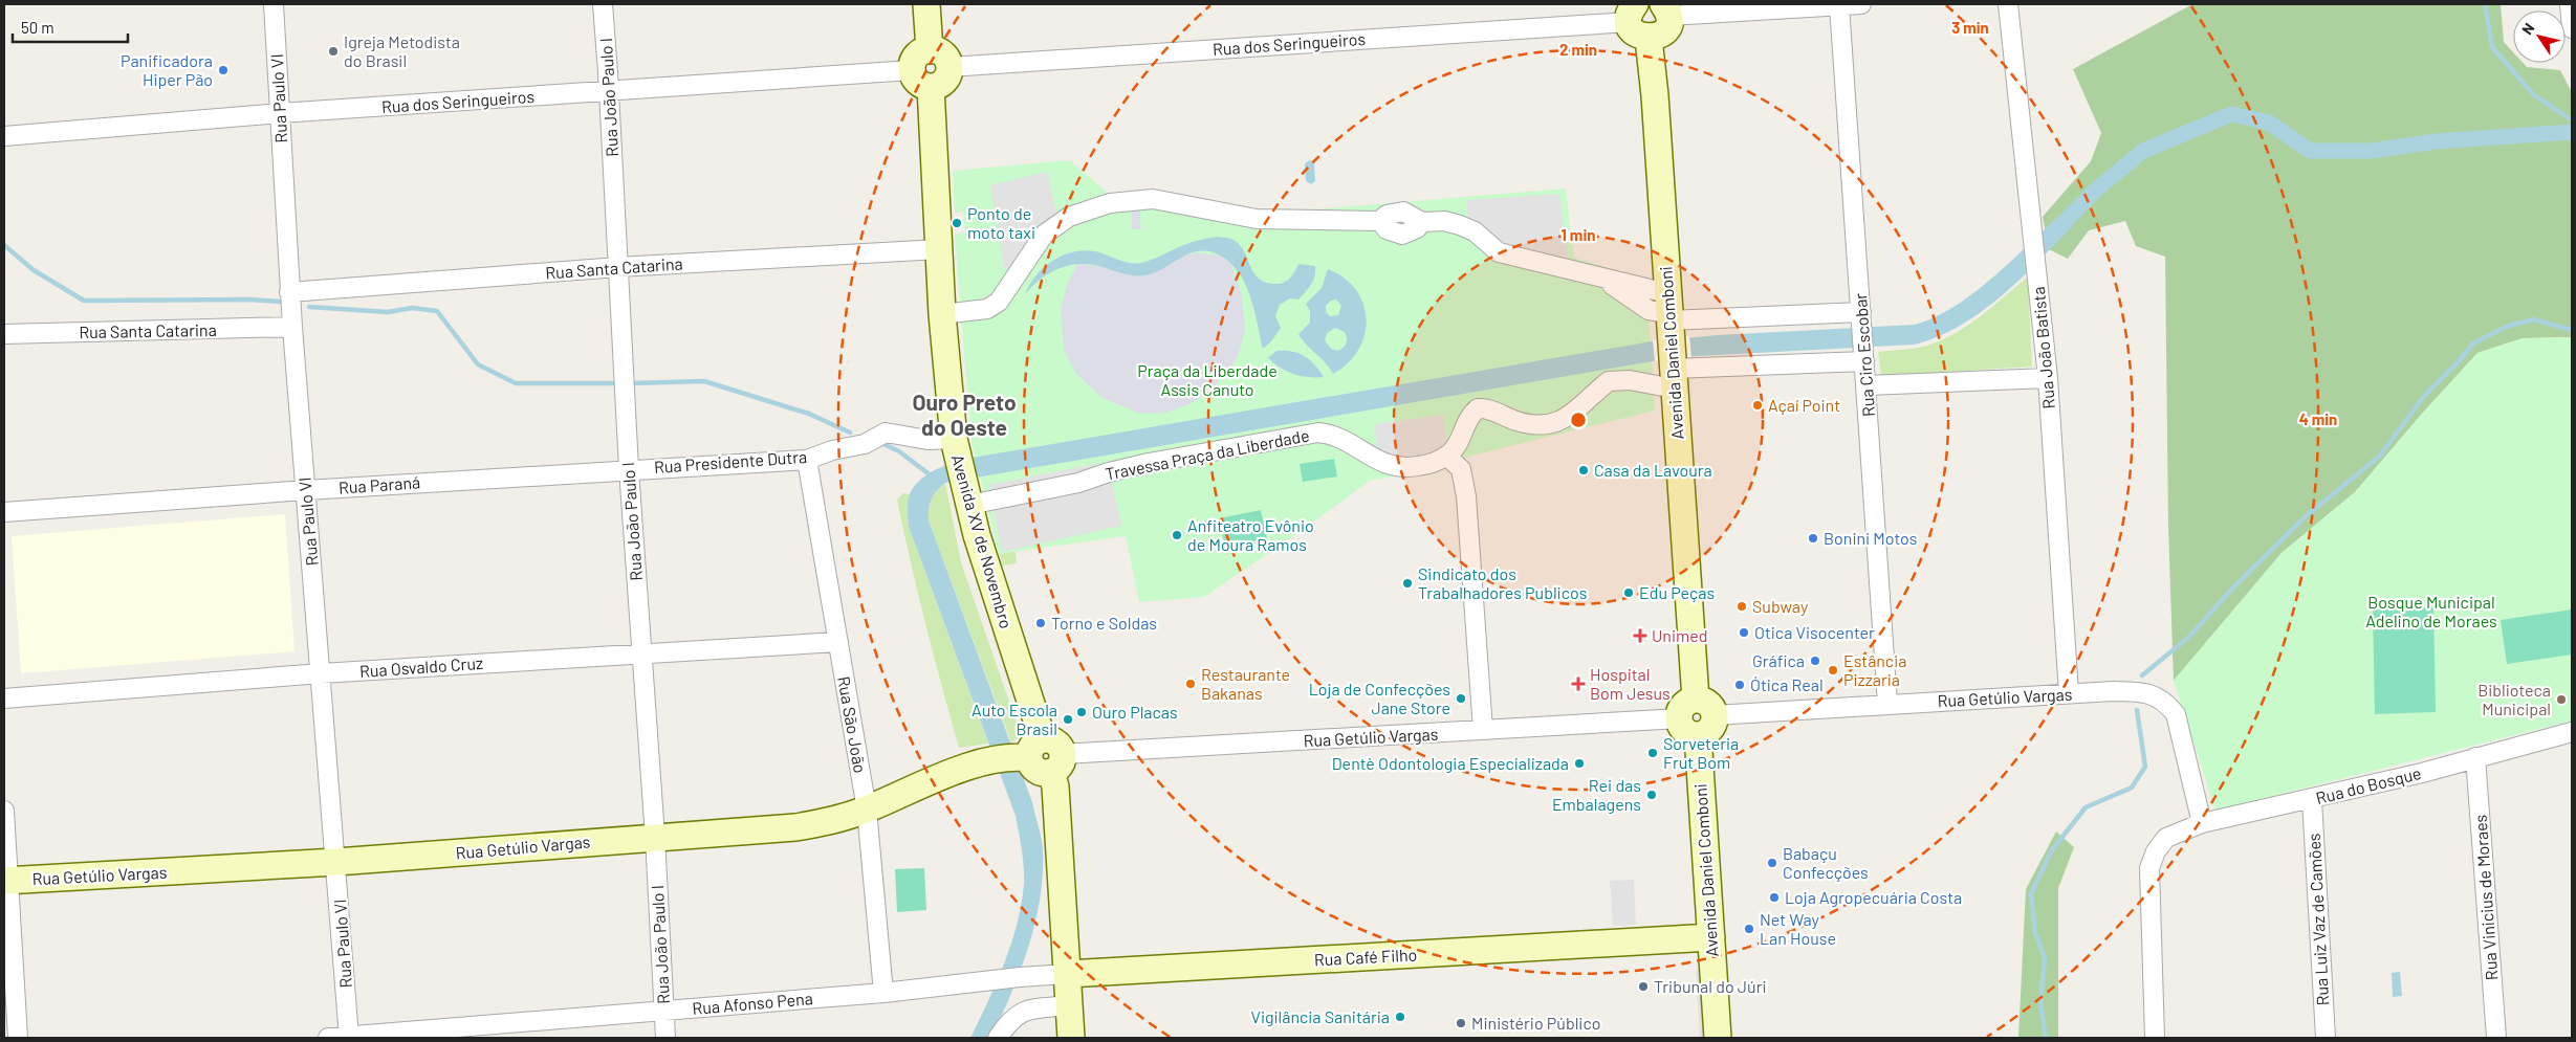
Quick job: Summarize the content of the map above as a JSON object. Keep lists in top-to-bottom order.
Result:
{
  "streets": {
    "street": [
      "Rua dos Seringueiros",
      "Rua João Paulo I",
      "Rua Paulo VI",
      "Rua Santa Catarina",
      "Rua João Batista",
      "Avenida Daniel Comboni",
      "Rua Ciro Escobar",
      "Travessa Praça da Liberdade",
      "Rua Presidente Dutra",
      "Rua Paraná",
      "Avenida XV de Novembro",
      "Rua Osvaldo Cruz",
      "Rua Getúlio Vargas",
      "Rua São João",
      "Rua do Bosque",
      "Rua Vinicius de Moraes",
      "Rua Luiz Vaz de Camões",
      "Rua Café Filho",
      "Rua Afonso Pena"
    ]
  },
  "crossings": [
    ["Rua dos Seringueiros", "Rua João Paulo I"],
    ["Rua dos Seringueiros", "Rua Paulo VI"],
    ["Rua dos Seringueiros", "Avenida Daniel Comboni"],
    ["Rua dos Seringueiros", "Avenida XV de Novembro"],
    ["Rua João Paulo I", "Rua Santa Catarina"],
    ["Rua João Paulo I", "Rua Presidente Dutra"],
    ["Rua João Paulo I", "Rua Paraná"],
    ["Rua João Paulo I", "Rua Osvaldo Cruz"],
    ["Rua João Paulo I", "Rua Getúlio Vargas"],
    ["Rua João Paulo I", "Rua Afonso Pena"],
    ["Rua Paulo VI", "Rua Santa Catarina"],
    ["Rua Paulo VI", "Rua Paraná"],
    ["Rua Paulo VI", "Rua Osvaldo Cruz"],
    ["Rua Paulo VI", "Rua Getúlio Vargas"],
    ["Rua Paulo VI", "Rua Afonso Pena"],
    ["Rua Santa Catarina", "Avenida XV de Novembro"],
    ["Rua João Batista", "Rua Getúlio Vargas"],
    ["Avenida Daniel Comboni", "Rua Getúlio Vargas"],
    ["Avenida Daniel Comboni", "Rua Café Filho"],
    ["Rua Ciro Escobar", "Rua Getúlio Vargas"],
    ["Travessa Praça da Liberdade", "Rua Presidente Dutra"],
    ["Travessa Praça da Liberdade", "Avenida XV de Novembro"],
    ["Rua Presidente Dutra", "Rua Paraná"],
    ["Rua Presidente Dutra", "Avenida XV de Novembro"],
    ["Rua Presidente Dutra", "Rua São João"],
    ["Avenida XV de Novembro", "Rua Getúlio Vargas"],
    ["Avenida XV de Novembro", "Rua Café Filho"],
    ["Rua Osvaldo Cruz", "Rua São João"],
    ["Rua Getúlio Vargas", "Rua São João"],
    ["Rua Getúlio Vargas", "Rua do Bosque"],
    ["Rua São João", "Rua Afonso Pena"],
    ["Rua do Bosque", "Rua Vinicius de Moraes"],
    ["Rua do Bosque", "Rua Luiz Vaz de Camões"],
    ["Rua Café Filho", "Rua Afonso Pena"]
  ],
  "districts": ["Ouro Preto do Oeste"],
  "parks": ["Praça da Liberdade Assis Canuto", "Bosque Municipal Adelino de Moraes"],
  "places": {
    "other": [
      "Igreja Metodista do Brasil",
      "Panificadora Hiper Pão",
      "Ponto de moto taxi",
      "Açaí Point",
      "Casa da Lavoura",
      "Anfiteatro Evônio de Moura Ramos",
      "Bonini Motos",
      "Sindicato dos Trabalhadores Publicos",
      "Edu Peças",
      "Subway",
      "Torno e Soldas",
      "Otica Visocenter",
      "Gráfica",
      "Estância Pizzaria",
      "Restaurante Bakanas",
      "Ótica Real",
      "Loja de Confecções Jane Store",
      "Biblioteca Municipal",
      "Ouro Placas",
      "Auto Escola Brasil",
      "Sorveteria Frut Bom",
      "Dentè Odontologia Especializada",
      "Rei das Embalagens",
      "Babaçu Confecções",
      "Loja Agropecuária Costa",
      "Net Way Lan House",
      "Tribunal do Júri",
      "Vigilância Sanitária",
      "Ministério Público"
    ],
    "health": ["Unimed", "Hospital Bom Jesus"]
  },
  "scale_bar": "50 m",
  "north": "top left",
  "rings": [
    "3 min",
    "2 min",
    "1 min",
    "4 min"
  ]
}
